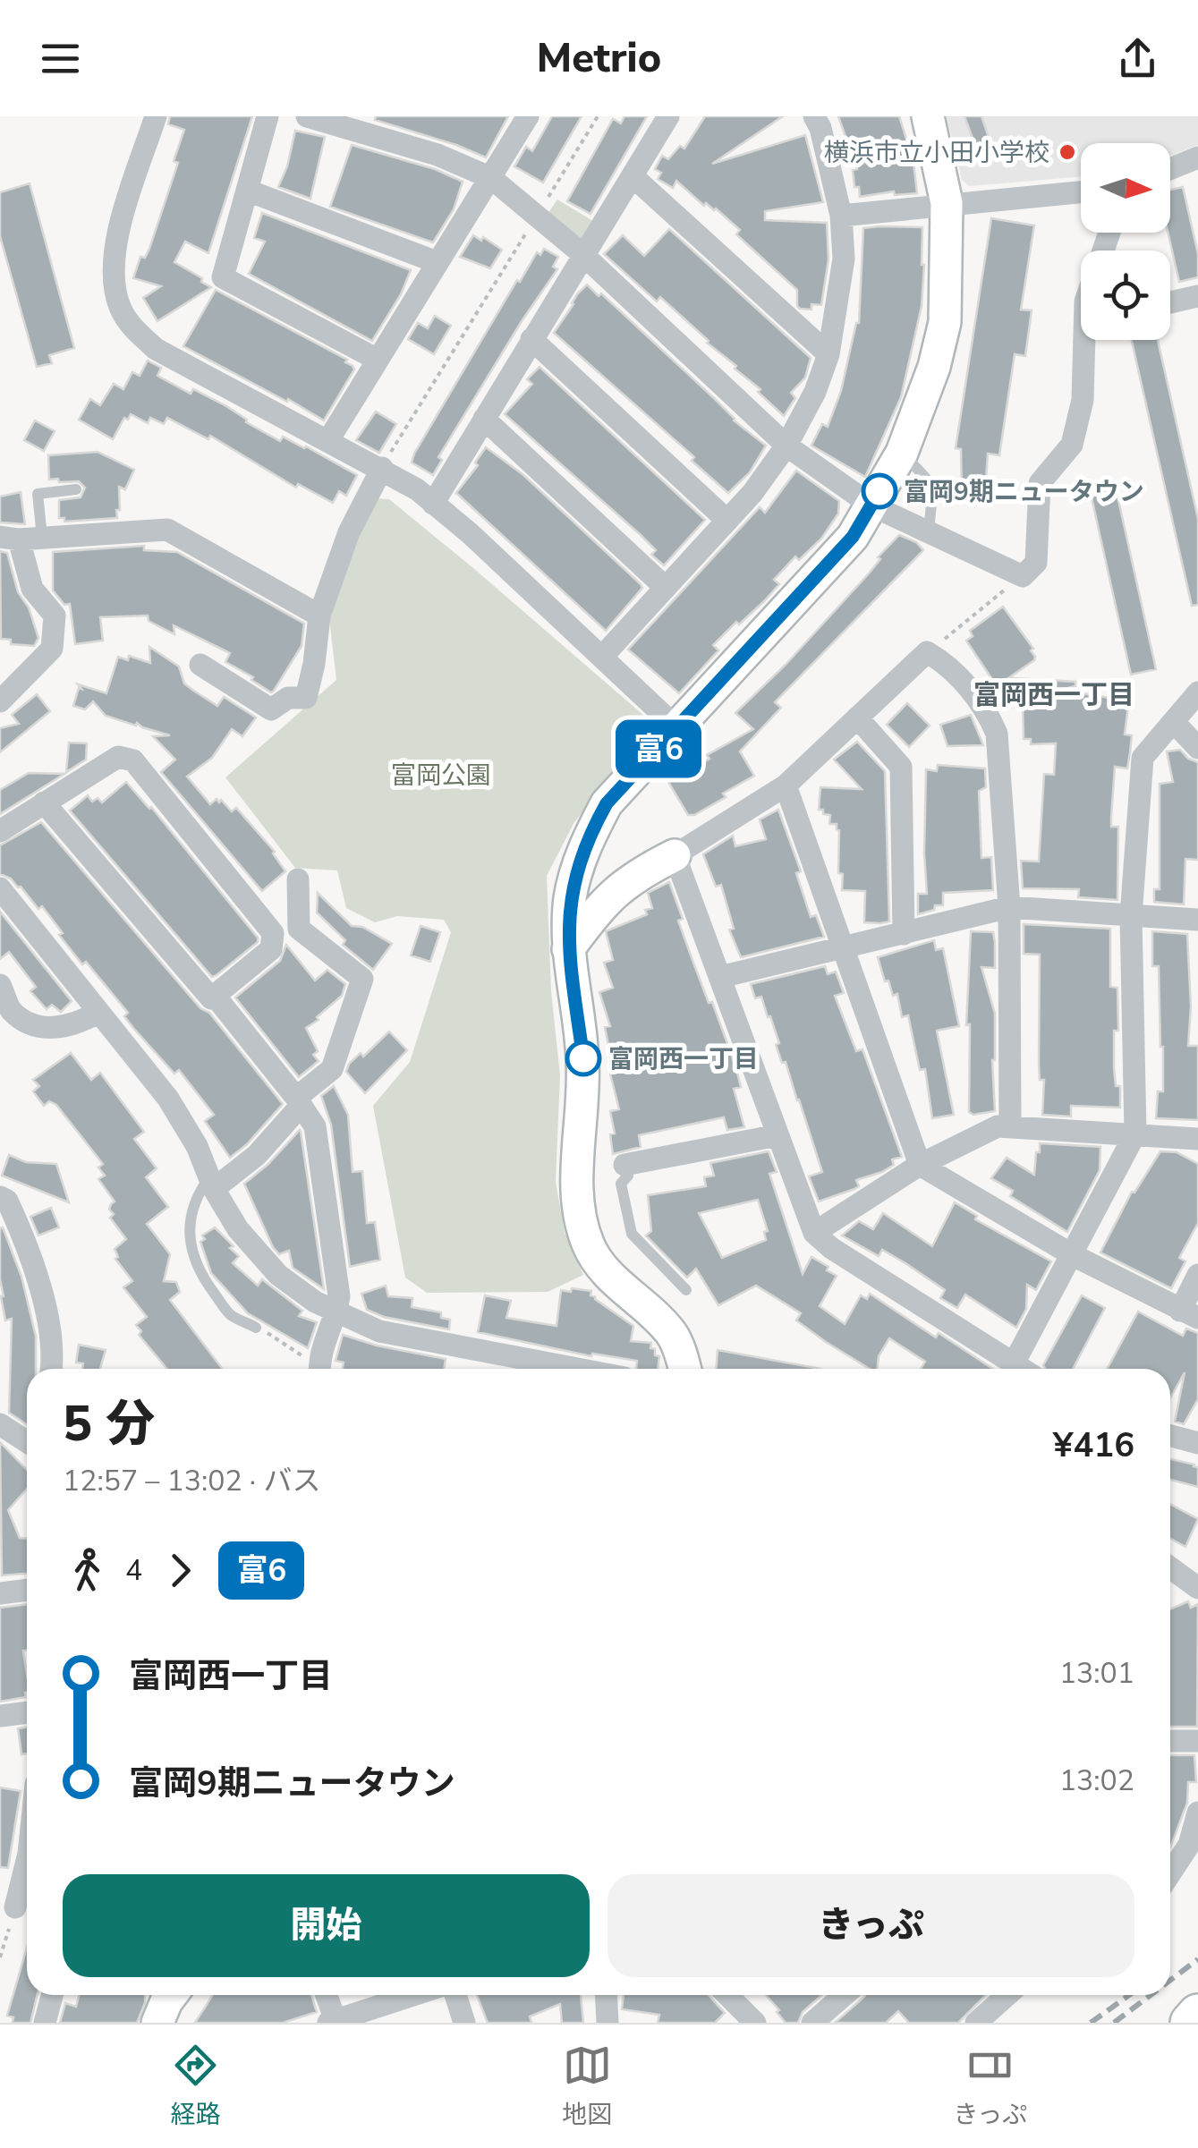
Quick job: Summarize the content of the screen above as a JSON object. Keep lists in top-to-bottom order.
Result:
{
  "districts": ["富岡西一丁目"],
  "parks": ["富岡公園"],
  "places": ["横浜市立小田小学校", "富岡9期ニュータウン", "富岡西一丁目"],
  "lines": ["bus line 富6"],
  "north": "right",
  "page": {
    "header": "Metrio",
    "on_map": "富6",
    "heading": ["5 分", "12:57 – 13:02 · バス", "¥416"],
    "legs": ["4", "富6"],
    "list": [
      {
        "name": "富岡西一丁目",
        "value": "13:01"
      },
      {
        "name": "富岡9期ニュータウン",
        "value": "13:02"
      }
    ],
    "buttons": ["開始", "きっぷ"],
    "tabs": ["経路", "地図", "きっぷ"]
  }
}
